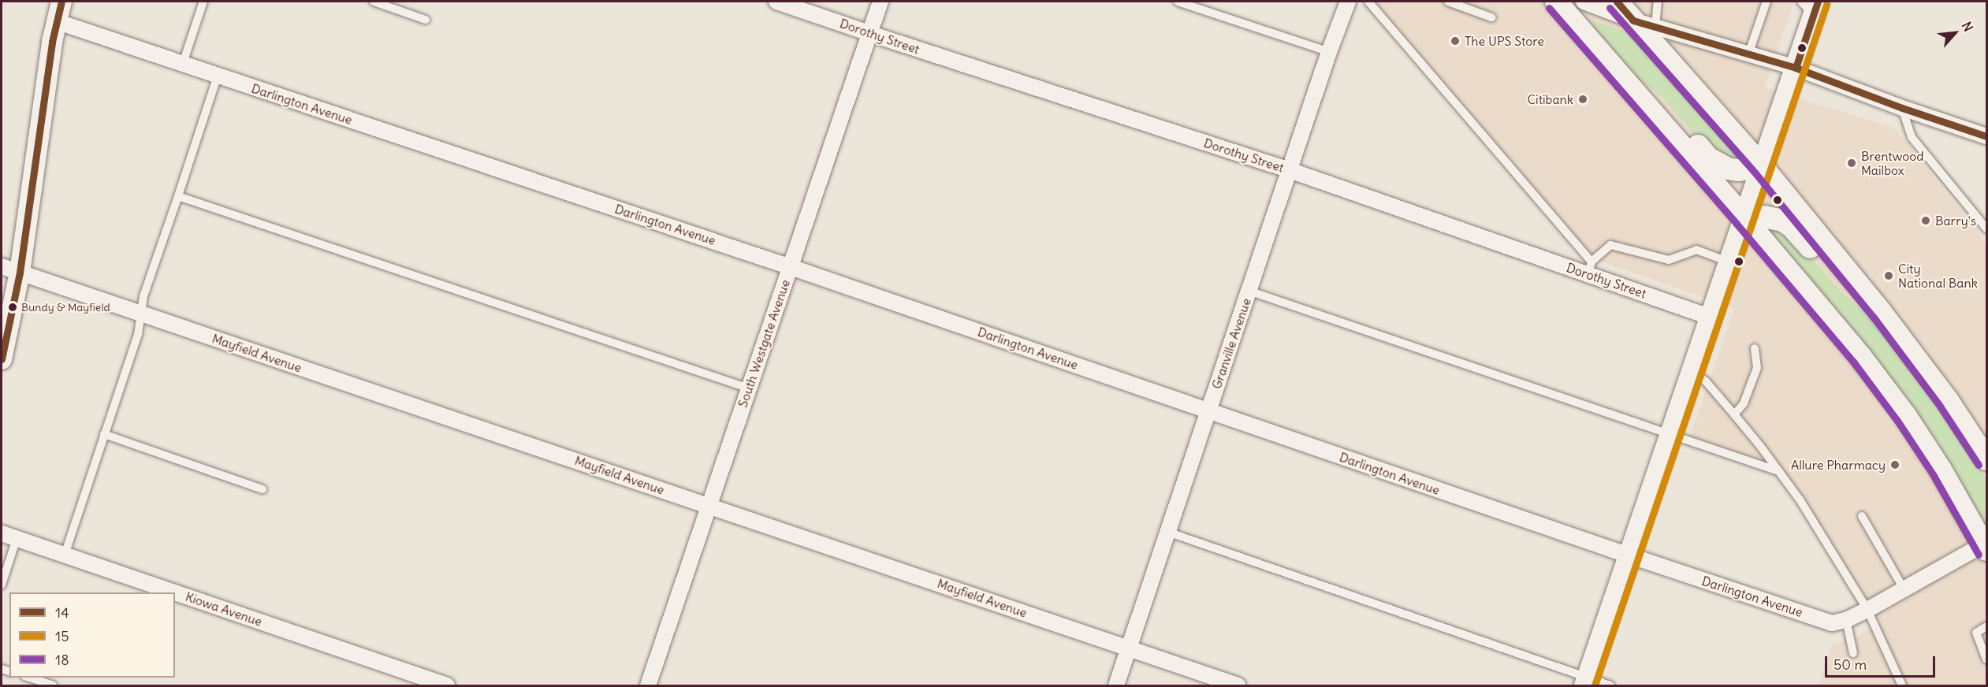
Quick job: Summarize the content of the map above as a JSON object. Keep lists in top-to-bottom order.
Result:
{
  "streets": {
    "street": [
      "Dorothy Street",
      "Darlington Avenue",
      "South Westgate Avenue",
      "Granville Avenue",
      "Mayfield Avenue",
      "Kiowa Avenue"
    ]
  },
  "crossings": [
    ["Dorothy Street", "South Westgate Avenue"],
    ["Dorothy Street", "Granville Avenue"],
    ["Darlington Avenue", "South Westgate Avenue"],
    ["Darlington Avenue", "Granville Avenue"],
    ["South Westgate Avenue", "Mayfield Avenue"],
    ["Granville Avenue", "Mayfield Avenue"]
  ],
  "places": [
    "The UPS Store",
    "Citibank",
    "Brentwood Mailbox",
    "Barry's",
    "City National Bank",
    "Bundy & Mayfield",
    "Allure Pharmacy"
  ],
  "lines": ["transit line 14", "transit line 15", "transit line 18"],
  "legend": ["14", "15", "18"],
  "scale_bar": "50 m",
  "north": "top right"
}
